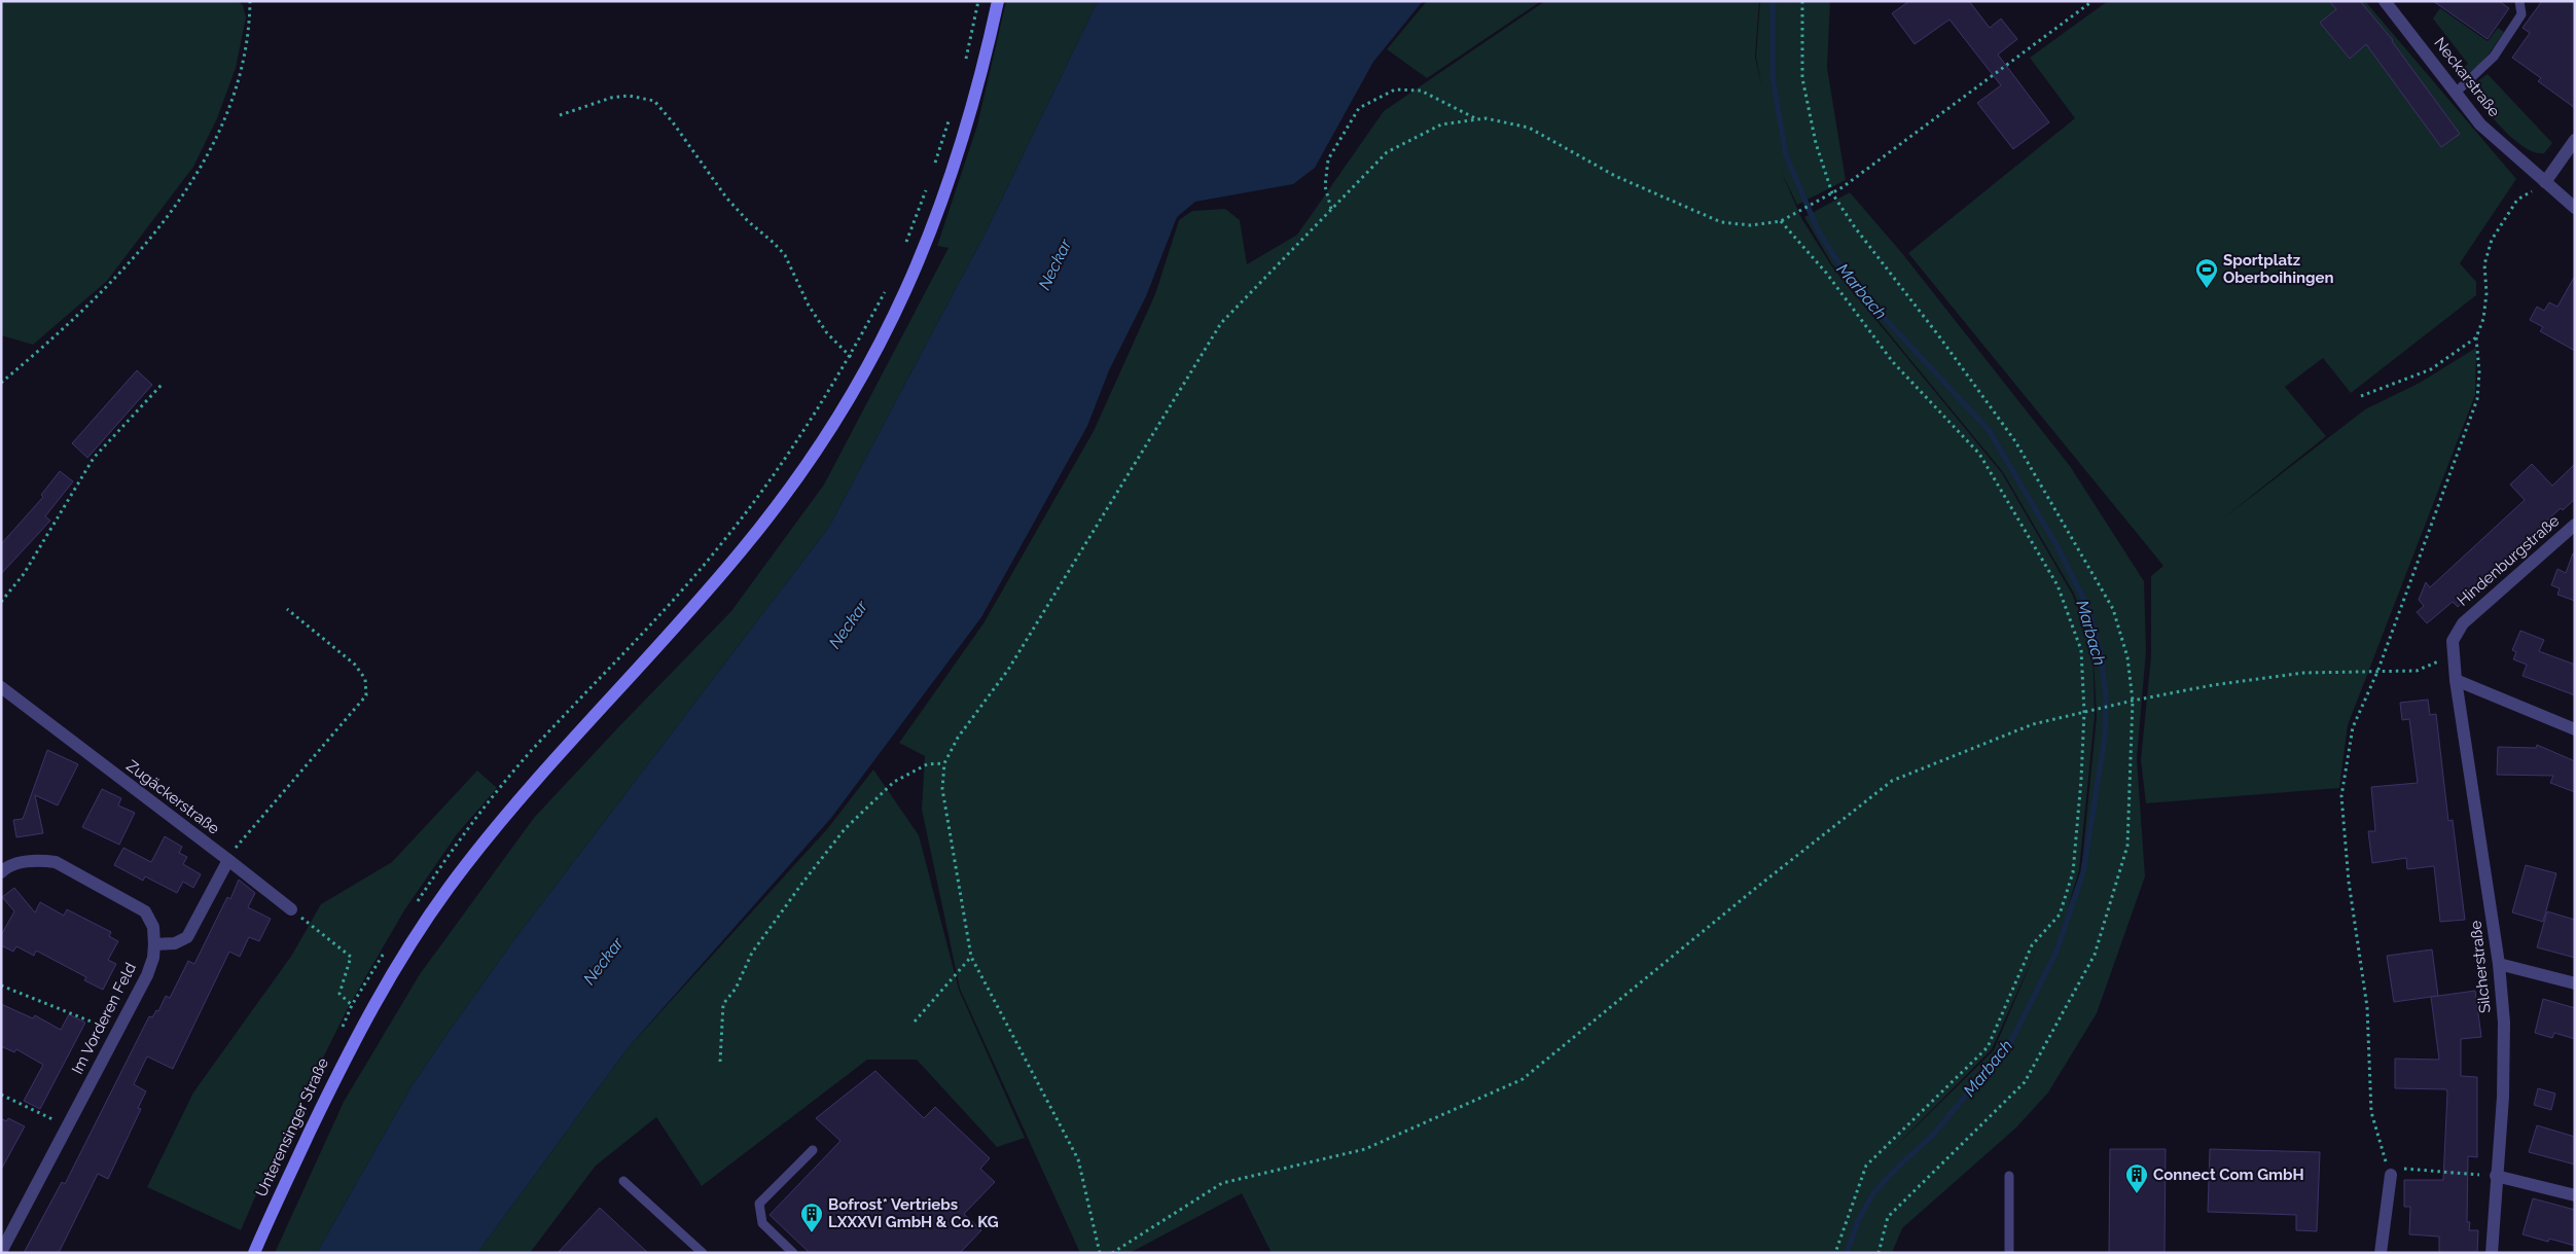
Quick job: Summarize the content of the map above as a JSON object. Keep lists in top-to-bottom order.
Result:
{
  "streets": {
    "street": [
      "Neckarstraße",
      "Hindenburgstraße",
      "Zugäckerstraße",
      "Silcherstraße",
      "Im Vorderen Feld",
      "Unterensinger Straße"
    ]
  },
  "crossings": [
    ["Hindenburgstraße", "Silcherstraße"]
  ],
  "water": ["Neckar", "Marbach"],
  "places": {
    "sports": ["Sportplatz Oberboihingen"],
    "building": ["Connect Com GmbH", "Bofrost* Vertriebs LXXXVI GmbH & Co. KG"]
  }
}
